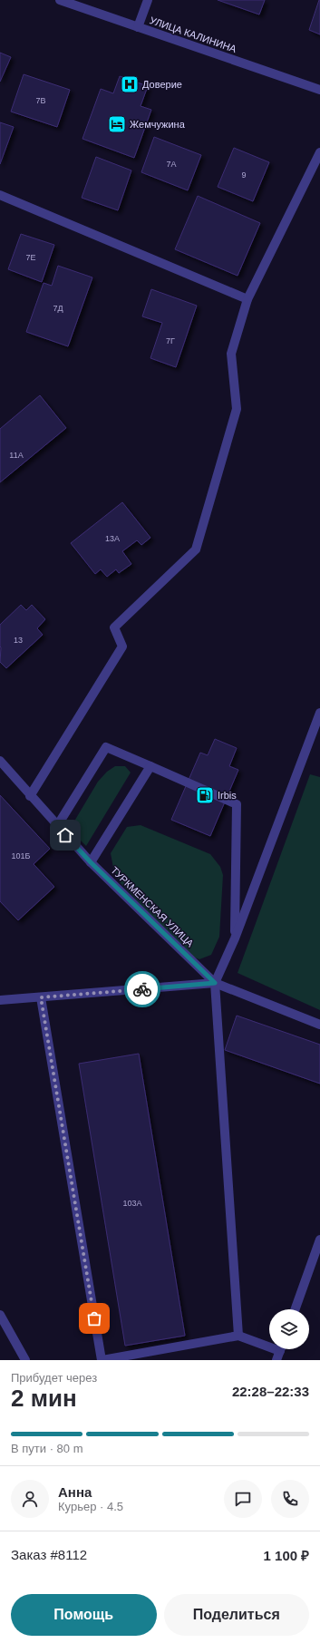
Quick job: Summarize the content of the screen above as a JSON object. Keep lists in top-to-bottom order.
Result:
{
  "streets": {
    "street": ["УЛИЦА КАЛИНИНА", "ТУРКМЕНСКАЯ УЛИЦА"]
  },
  "places": {
    "hospital": ["Доверие"],
    "hotel": ["Жемчужина"],
    "fuel station": ["Irbis"]
  },
  "house_numbers": [
    "7В",
    "7А",
    "9",
    "7Е",
    "7Д",
    "7Г",
    "11А",
    "13А",
    "13",
    "101Б",
    "103А"
  ],
  "page": {
    "heading": ["2 мин", "Прибудет через", "22:28–22:33"],
    "panel": [
      "Анна",
      "Курьер · 4.5",
      "Заказ #8112",
      "1 100 ₽"
    ],
    "bar": "В пути · 80 m",
    "buttons": ["Помощь", "Поделиться"]
  }
}
